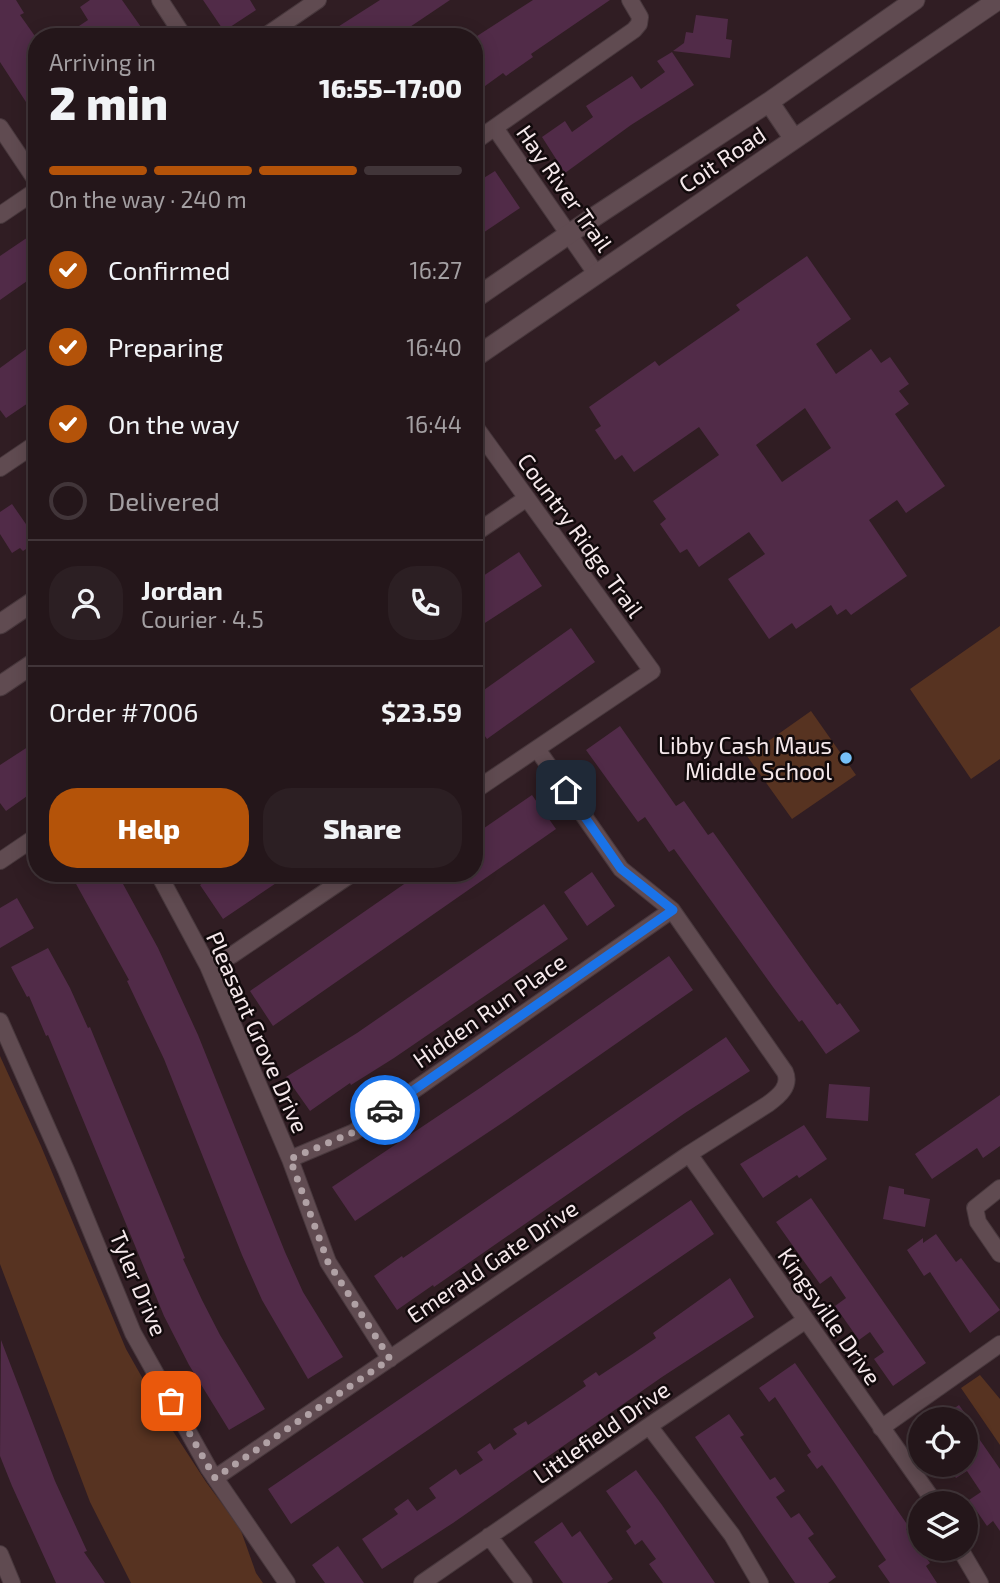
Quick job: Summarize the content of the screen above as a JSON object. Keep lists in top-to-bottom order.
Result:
{
  "streets": {
    "main road": ["Coit Road"],
    "street": [
      "Hay River Trail",
      "Country Ridge Trail",
      "Hidden Run Place",
      "Pleasant Grove Drive",
      "Emerald Gate Drive",
      "Tyler Drive",
      "Kingsville Drive",
      "Littlefield Drive"
    ]
  },
  "crossings": [
    ["Coit Road", "Hay River Trail"],
    ["Hidden Run Place", "Pleasant Grove Drive"],
    ["Hidden Run Place", "Emerald Gate Drive"],
    ["Pleasant Grove Drive", "Emerald Gate Drive"],
    ["Emerald Gate Drive", "Tyler Drive"],
    ["Emerald Gate Drive", "Kingsville Drive"],
    ["Kingsville Drive", "Littlefield Drive"]
  ],
  "places": ["Libby Cash Maus Middle School"],
  "page": {
    "heading": ["2 min", "Arriving in", "16:55–17:00"],
    "panel": [
      "Jordan",
      "Courier · 4.5",
      "Order #7006",
      "$23.59"
    ],
    "bar": "On the way · 240 m",
    "list": [
      ["Confirmed", "16:27"],
      ["Preparing", "16:40"],
      ["On the way", "16:44"],
      "Delivered"
    ],
    "buttons": ["Help", "Share"]
  }
}
